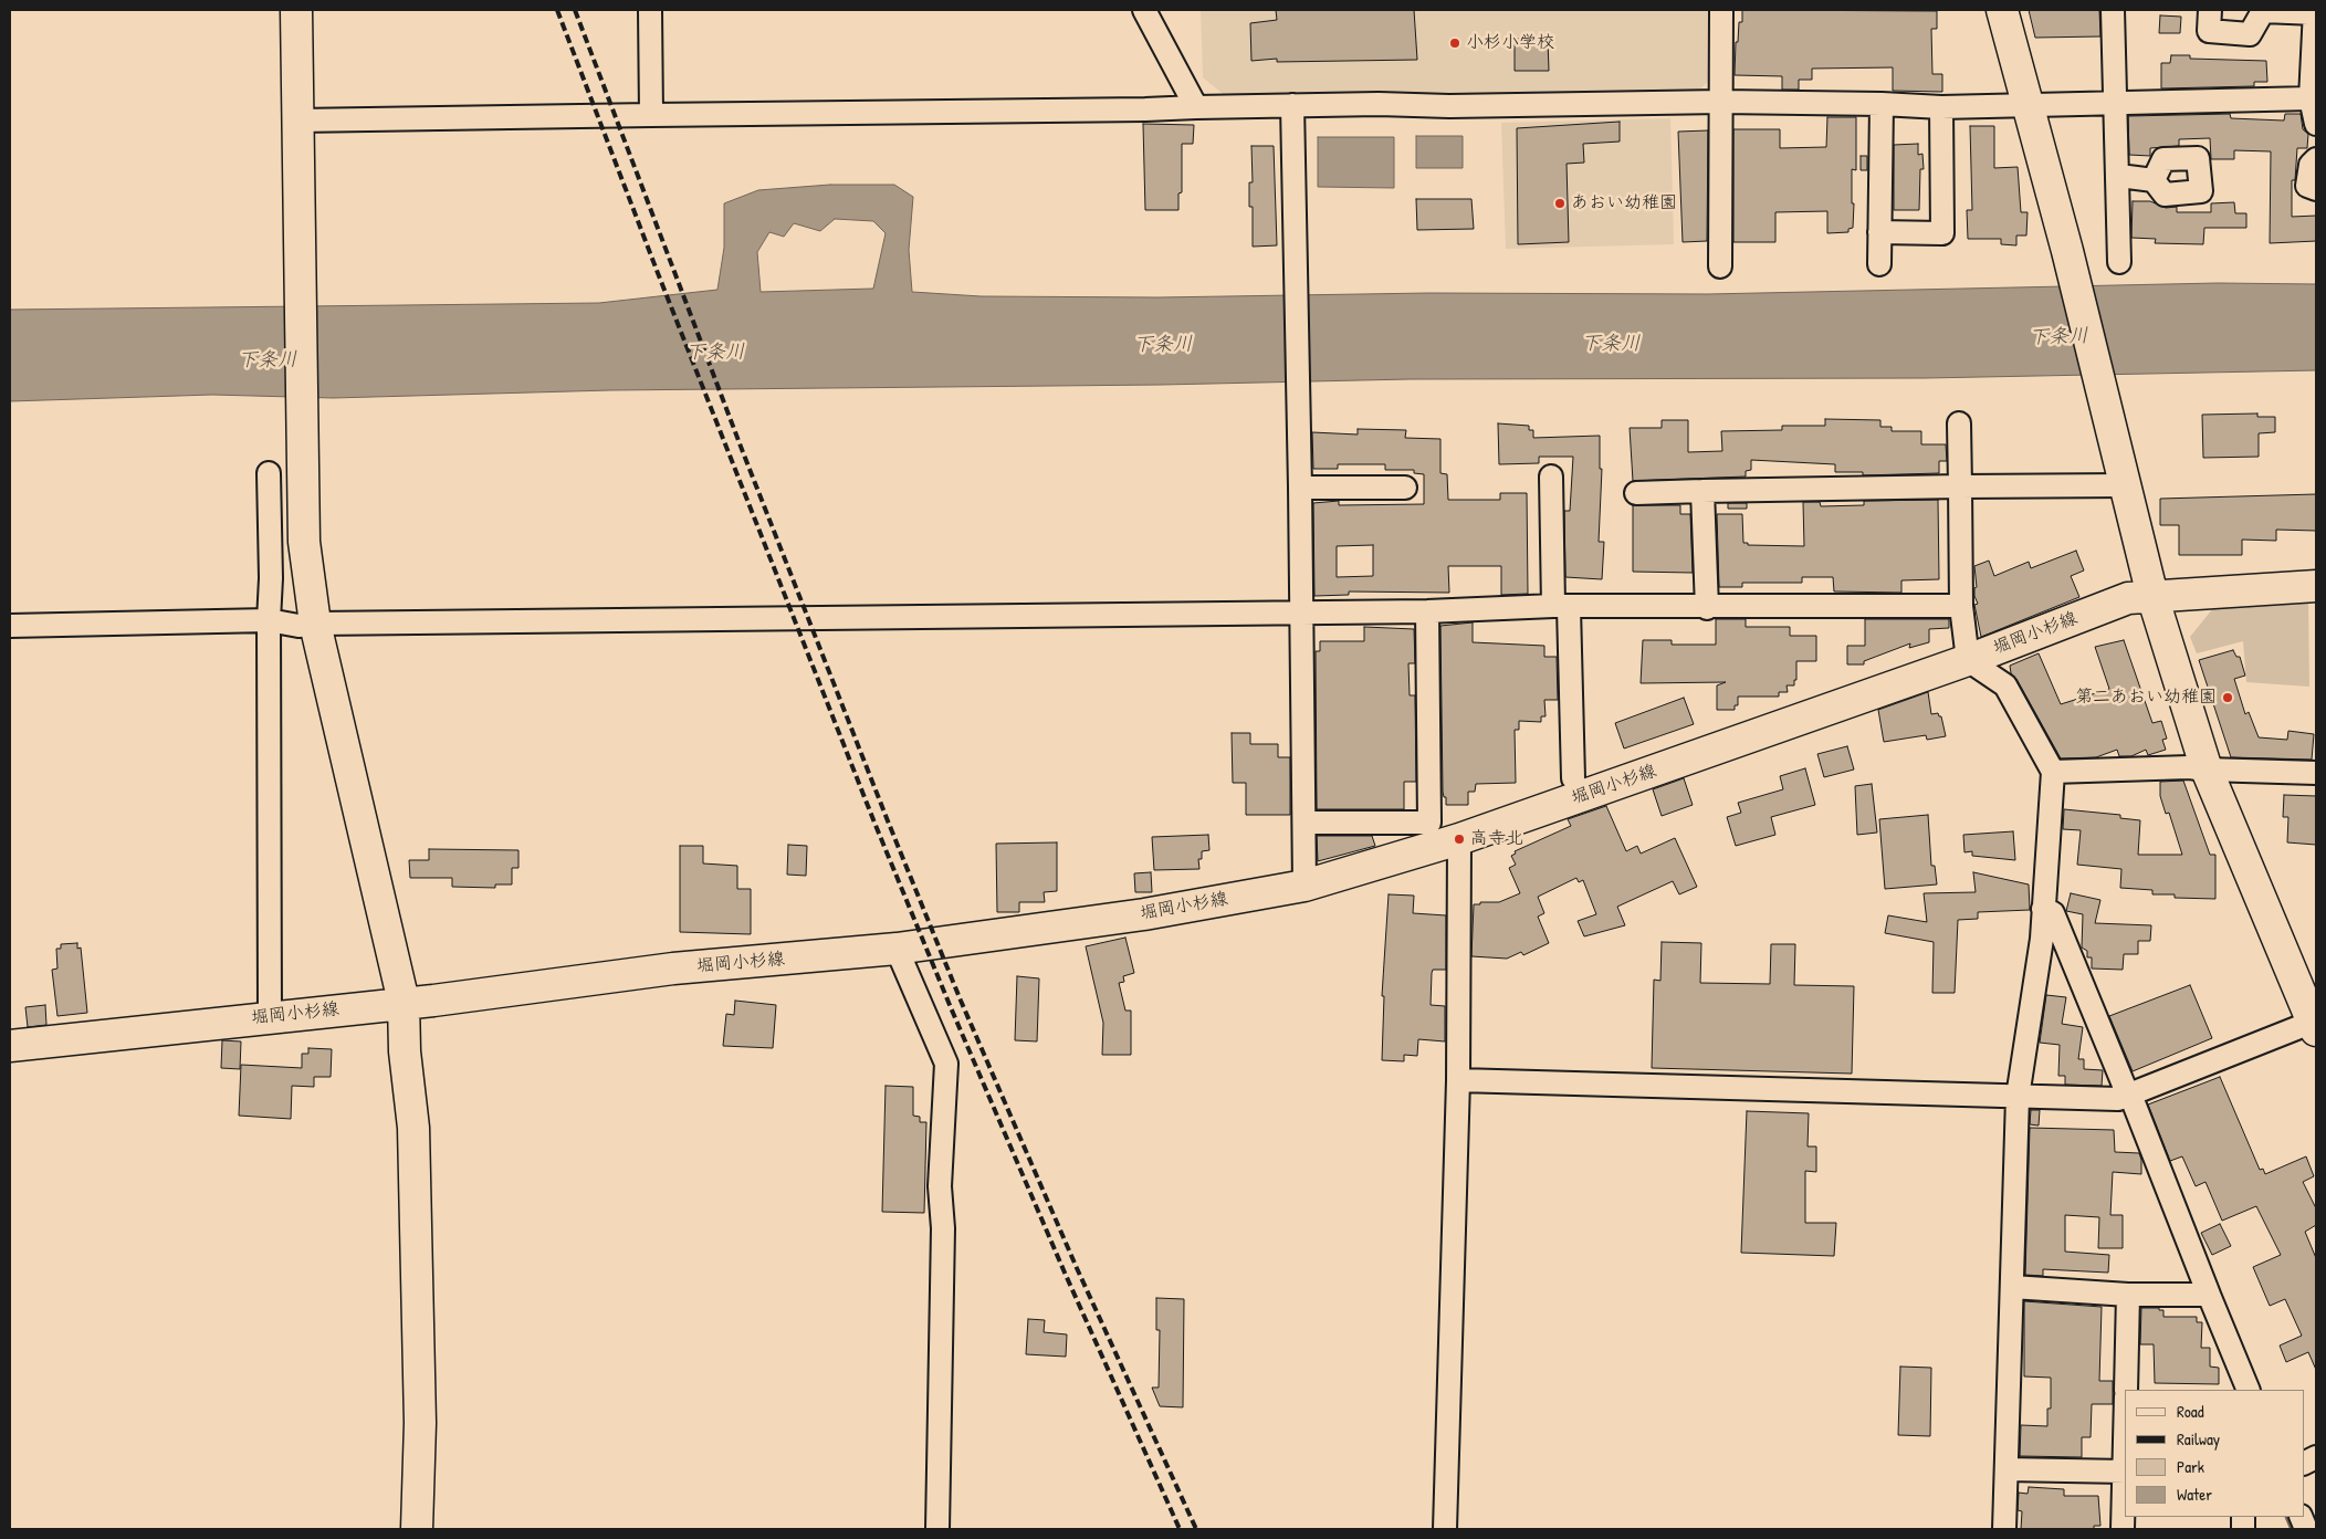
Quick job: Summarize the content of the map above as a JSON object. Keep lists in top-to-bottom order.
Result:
{
  "streets": {
    "street": ["堀岡小杉線"]
  },
  "water": ["下条川"],
  "places": [
    "小杉小学校",
    "あおい幼稚園",
    "第二あおい幼稚園",
    "高寺北"
  ],
  "legend": [
    "Road",
    "Railway",
    "Park",
    "Water"
  ]
}
